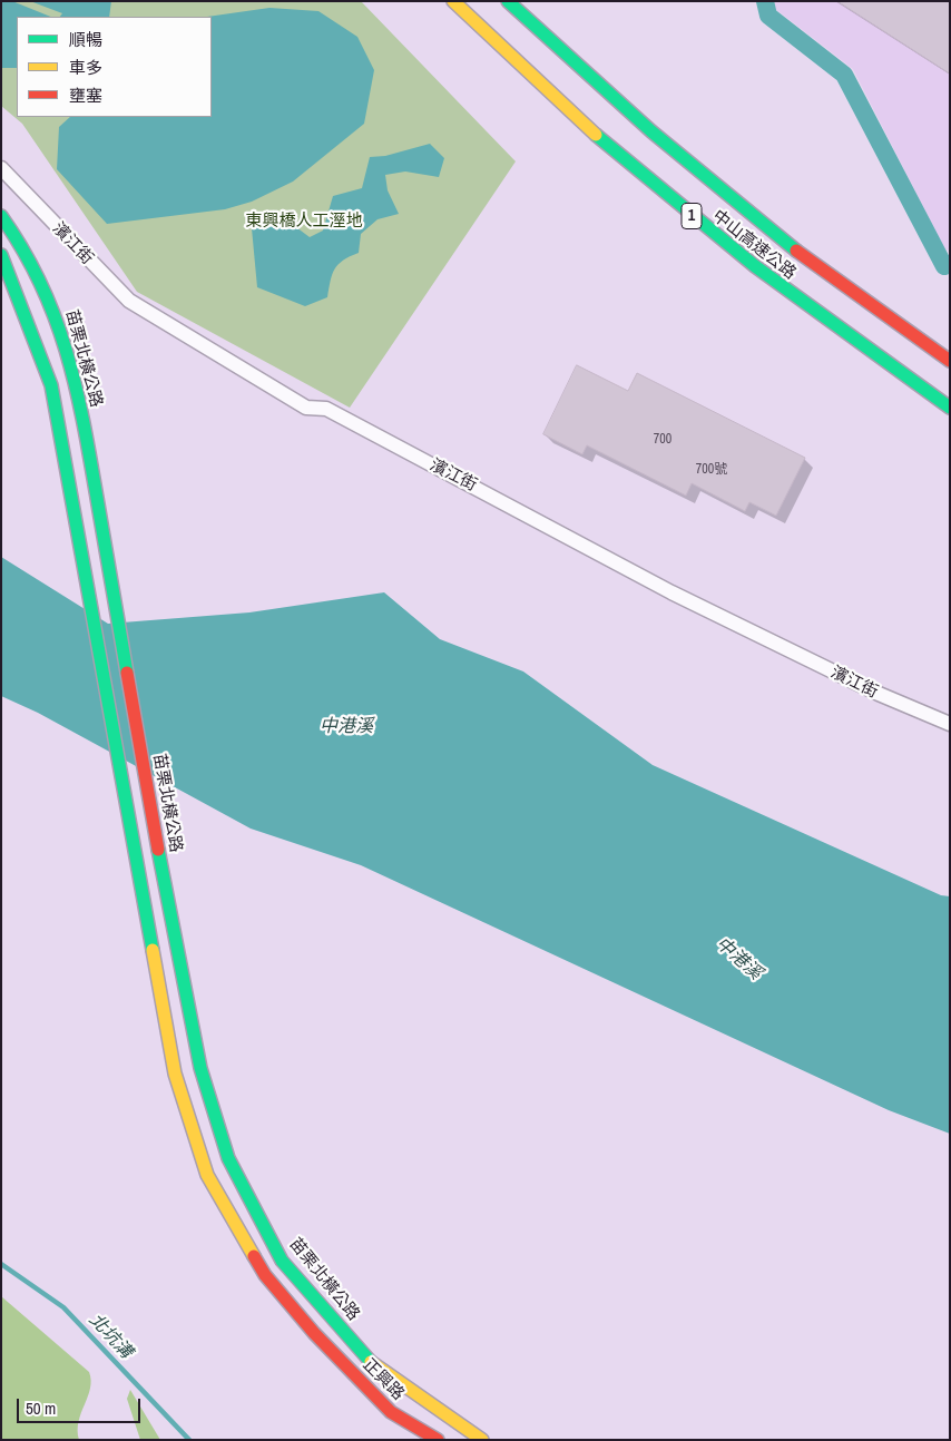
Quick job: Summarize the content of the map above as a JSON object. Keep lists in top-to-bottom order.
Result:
{
  "streets": {
    "main road": [
      "1",
      "中山高速公路",
      "苗栗北橫公路",
      "正興路"
    ],
    "street": ["濱江街"]
  },
  "crossings": [
    ["苗栗北橫公路", "正興路"]
  ],
  "water": ["中港溪", "北坑溝"],
  "parks": ["東興橋人工溼地"],
  "house_numbers": ["700", "700號"],
  "legend": ["順暢", "車多", "壅塞"],
  "scale_bar": "50 m"
}
